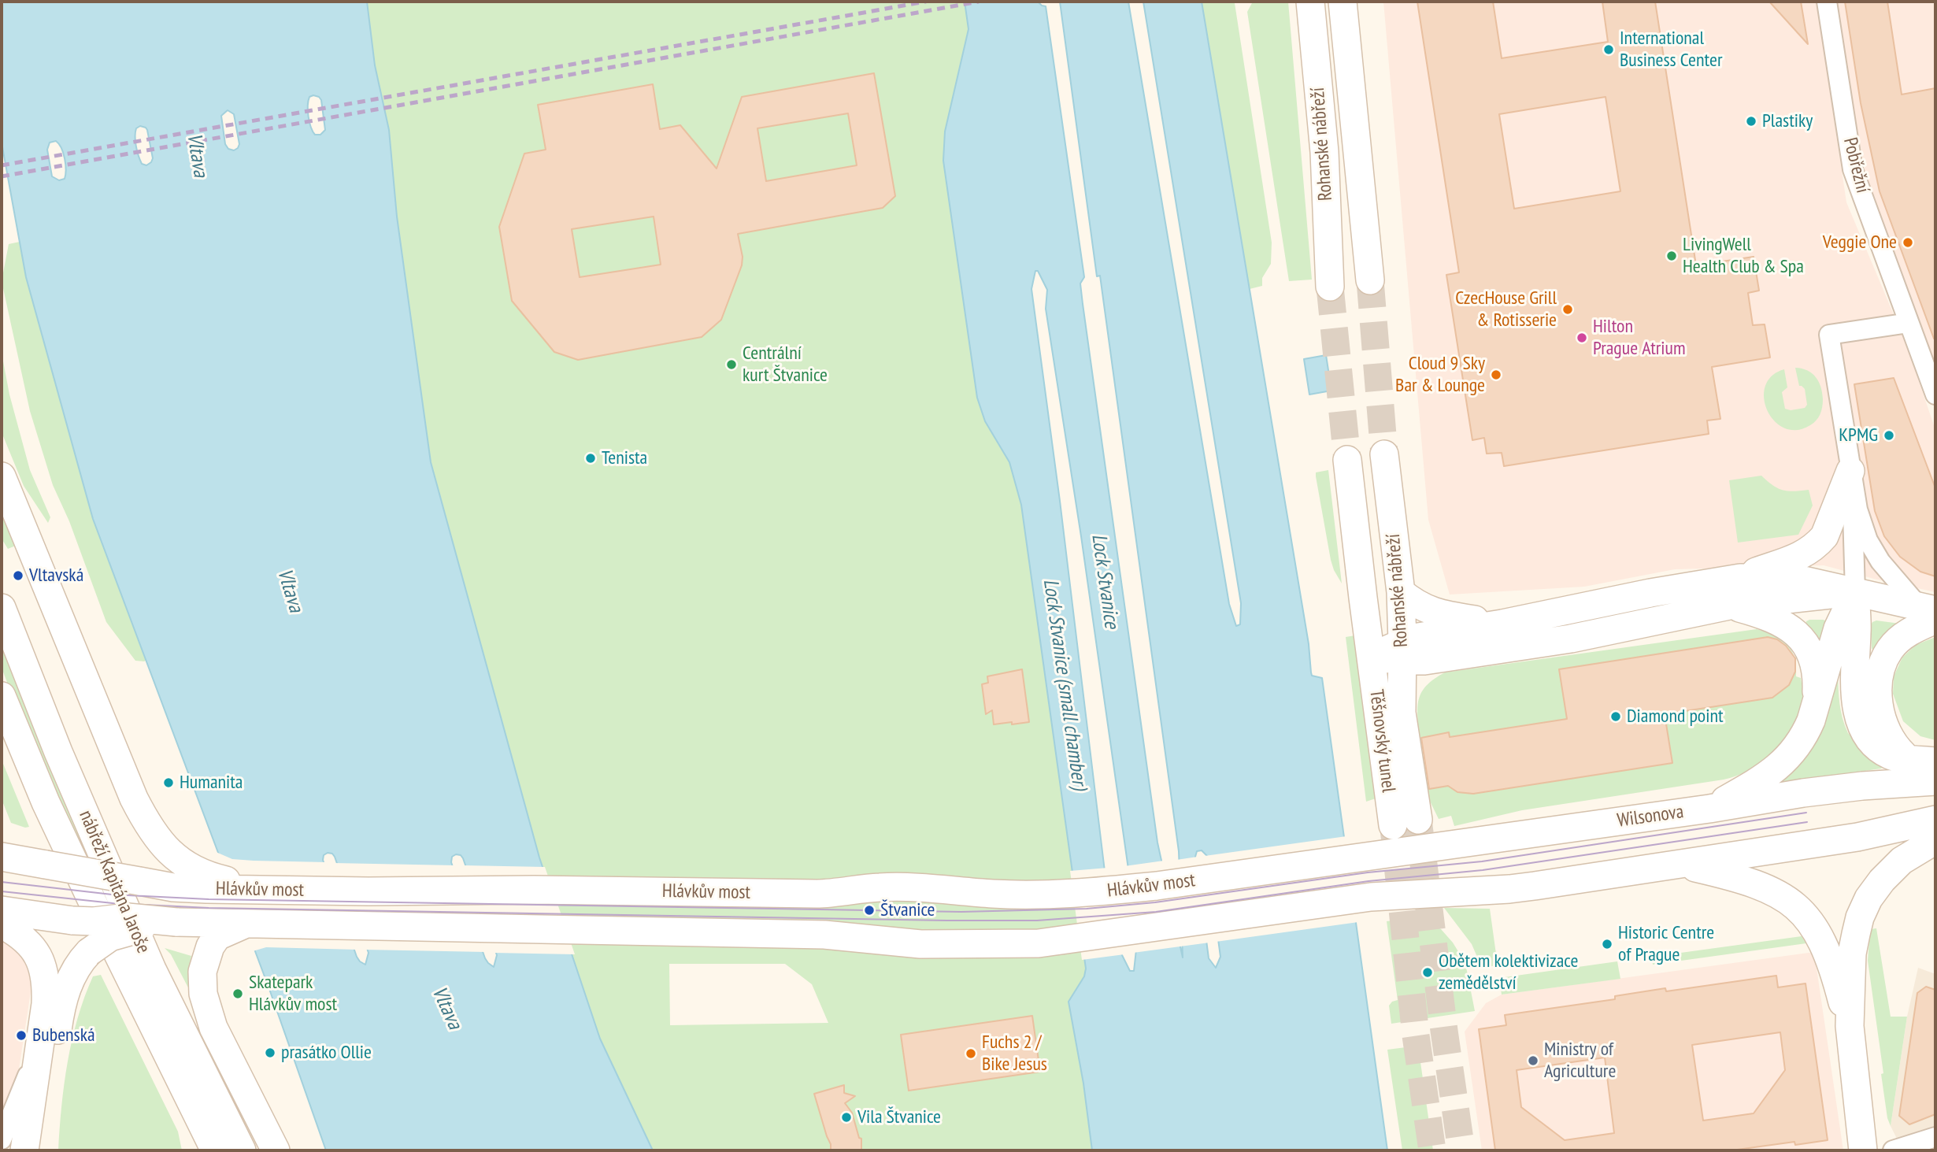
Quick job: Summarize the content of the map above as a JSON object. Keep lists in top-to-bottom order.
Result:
{
  "streets": {
    "main road": [
      "Rohanské nábřeží",
      "Těšnovský tunel",
      "Wilsonova",
      "nábřeží Kapitána Jaroše",
      "Hlávkův most"
    ],
    "street": ["Pobřežní"]
  },
  "crossings": [
    ["Rohanské nábřeží", "Těšnovský tunel"],
    ["Wilsonova", "Hlávkův most"]
  ],
  "water": ["Vltava", "Lock Stvanice", "Lock Stvanice (small chamber)"],
  "places": [
    "International Business Center",
    "Plastiky",
    "Veggie One",
    "LivingWell Health Club & Spa",
    "CzecHouse Grill & Rotisserie",
    "Hilton Prague Atrium",
    "Centrální kurt Štvanice",
    "Cloud 9 Sky Bar & Lounge",
    "KPMG",
    "Tenista",
    "Vltavská",
    "Diamond point",
    "Humanita",
    "Štvanice",
    "Historic Centre of Prague",
    "Obětem kolektivizace zemědělství",
    "Skatepark Hlávkův most",
    "Bubenská",
    "prasátko Ollie",
    "Fuchs 2 / Bike Jesus",
    "Ministry of Agriculture",
    "Vila Štvanice"
  ]
}
